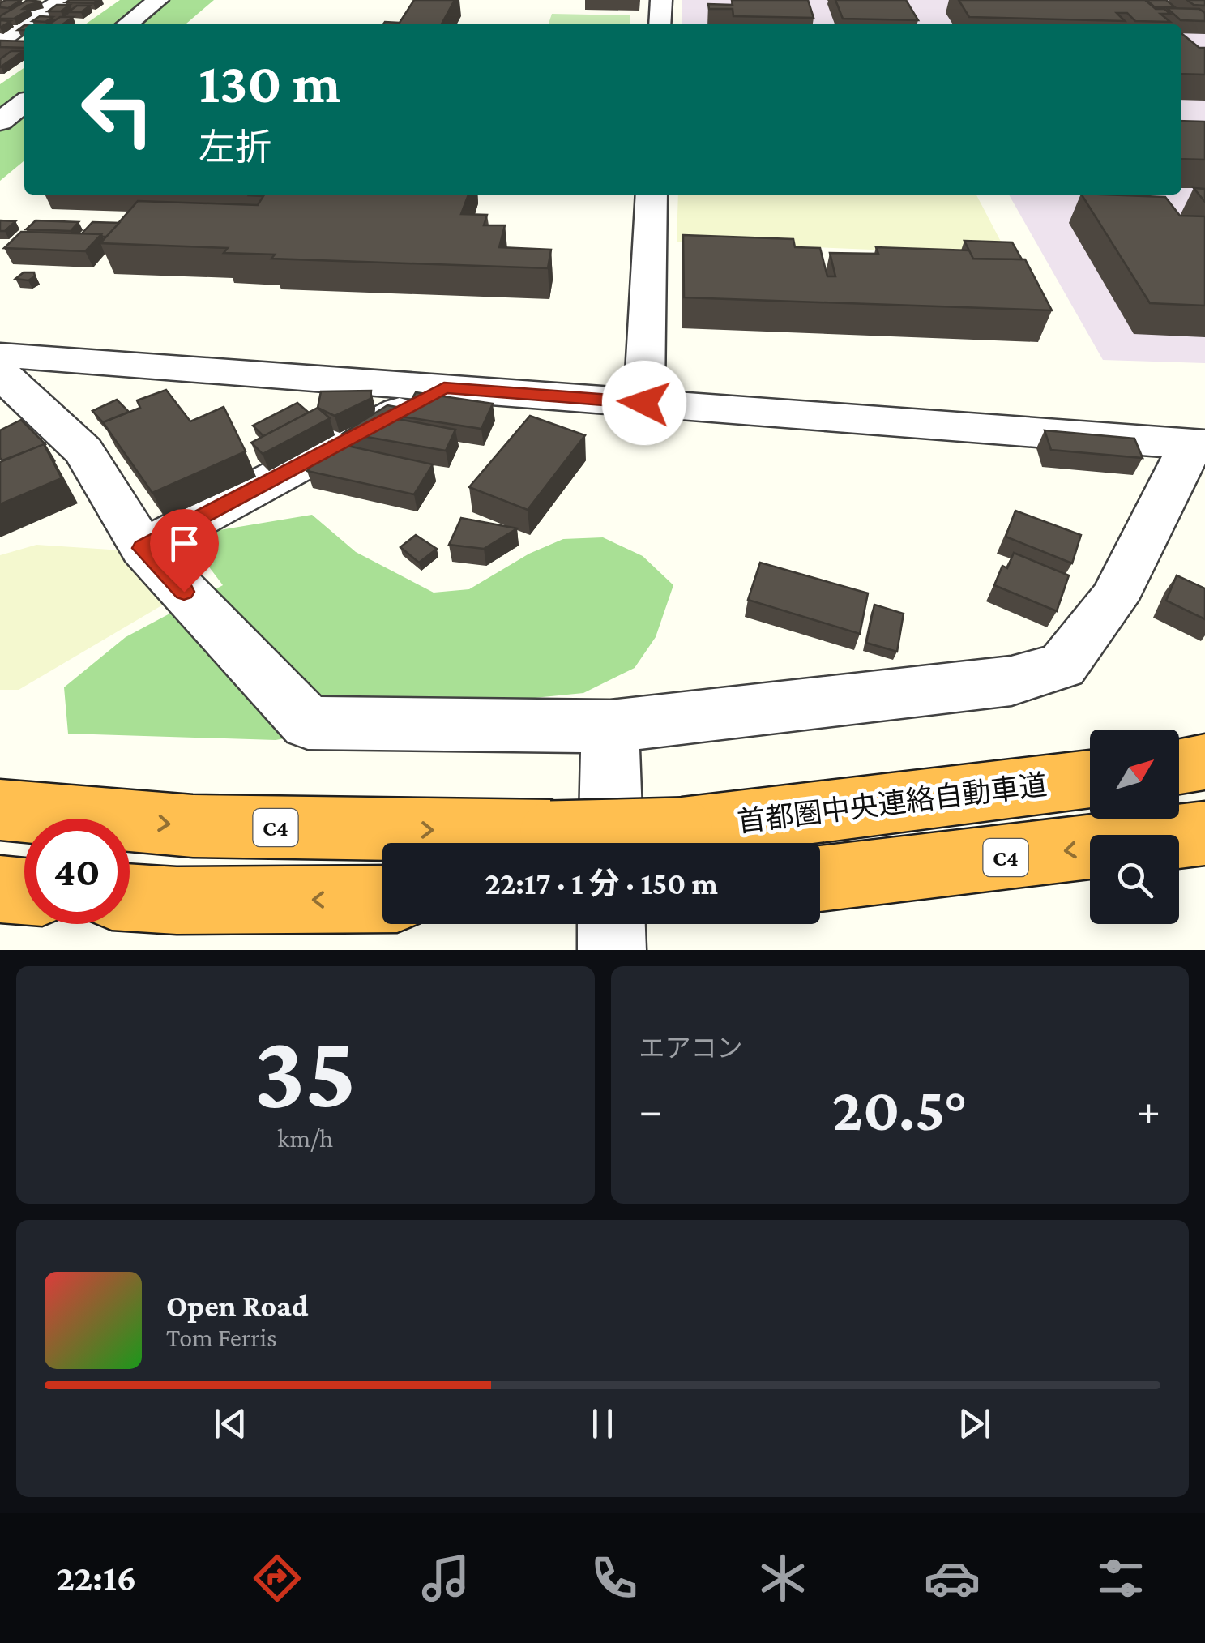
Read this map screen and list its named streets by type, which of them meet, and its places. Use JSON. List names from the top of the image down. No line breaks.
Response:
{"streets":{"highway":["首都圏中央連絡自動車道","C4"]},"north":"top right","page":{"turn":["130 m","左折"],"limit":"40","trip":"22:17 · 1 分 · 150 m","tile":[["35","km/h"],"エアコン"],"heat":["−","20.5°","+"],"song":["Open Road","Tom Ferris"],"tabs":"22:16"}}
